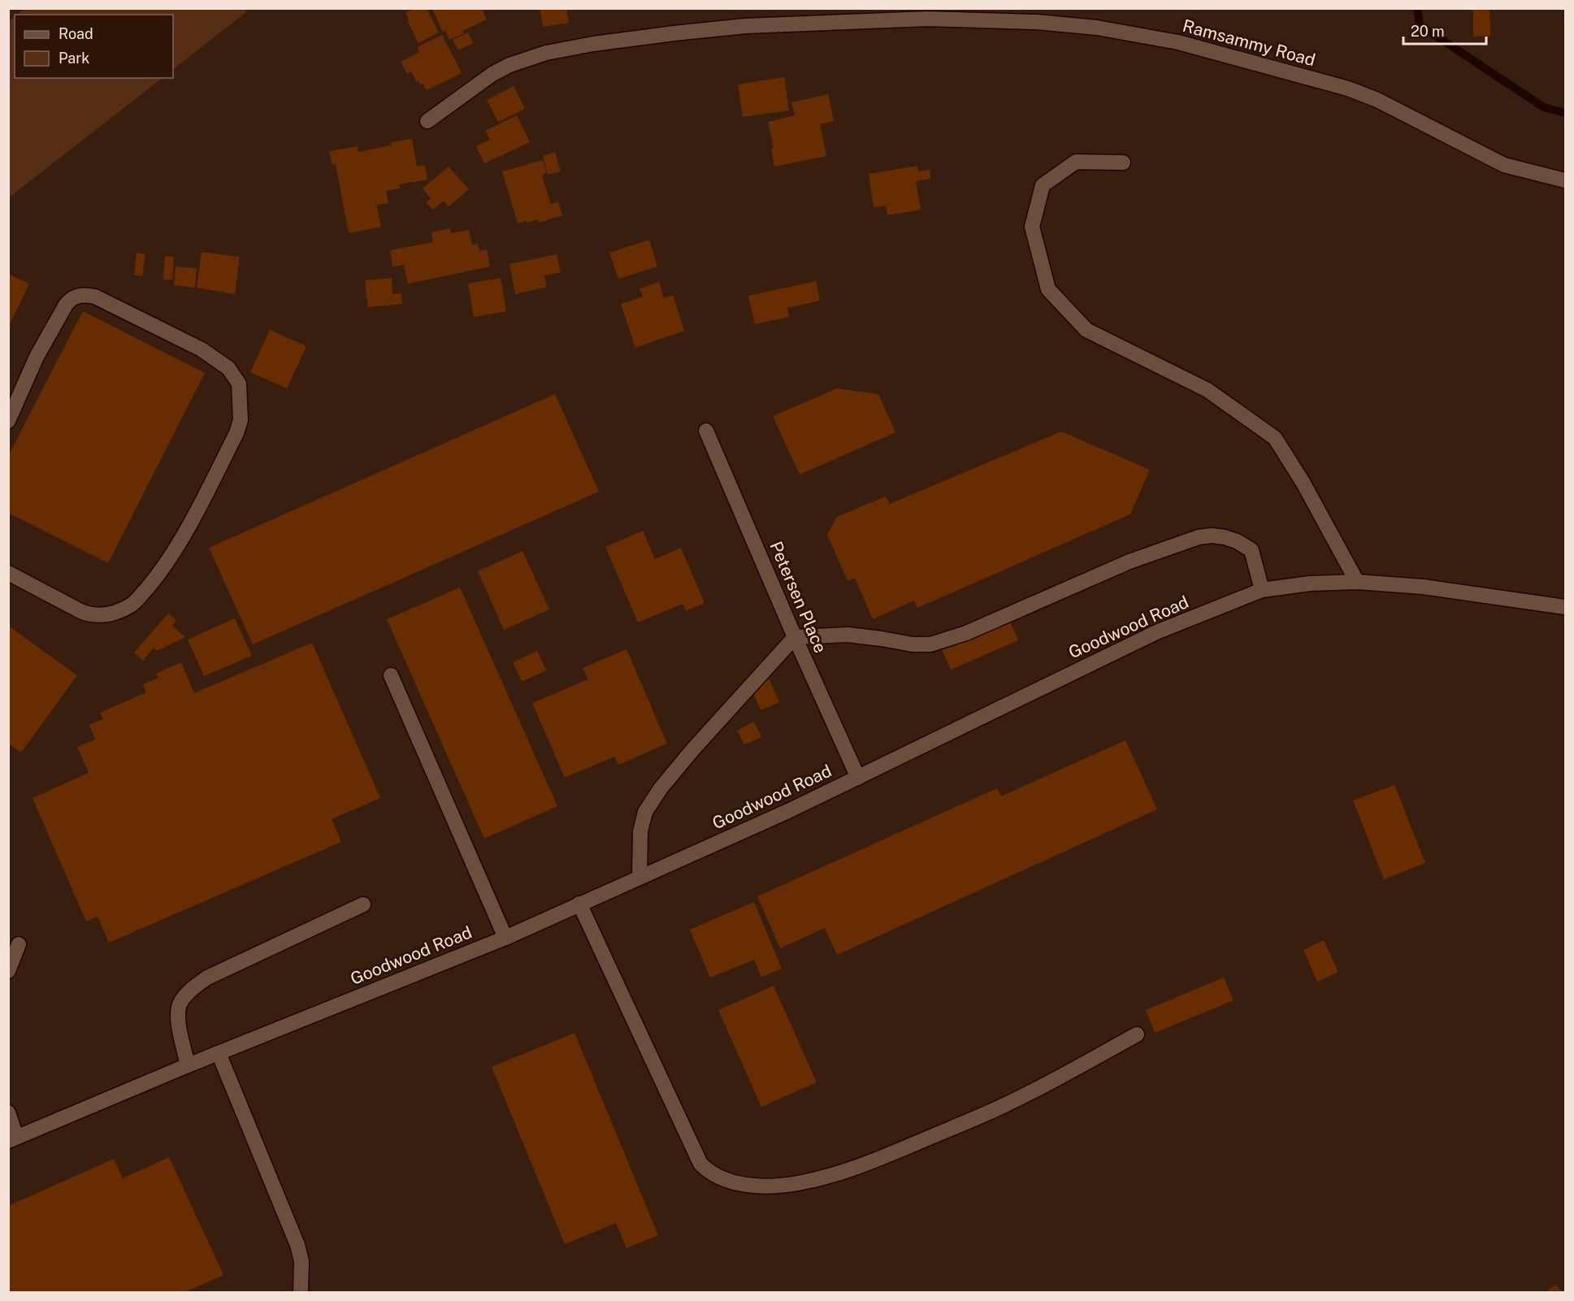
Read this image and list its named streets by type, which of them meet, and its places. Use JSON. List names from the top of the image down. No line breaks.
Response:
{"streets":{"street":["Ramsammy Road","Petersen Place","Goodwood Road"]},"crossings":[["Petersen Place","Goodwood Road"]],"legend":["Road","Park"],"scale_bar":"20 m"}
